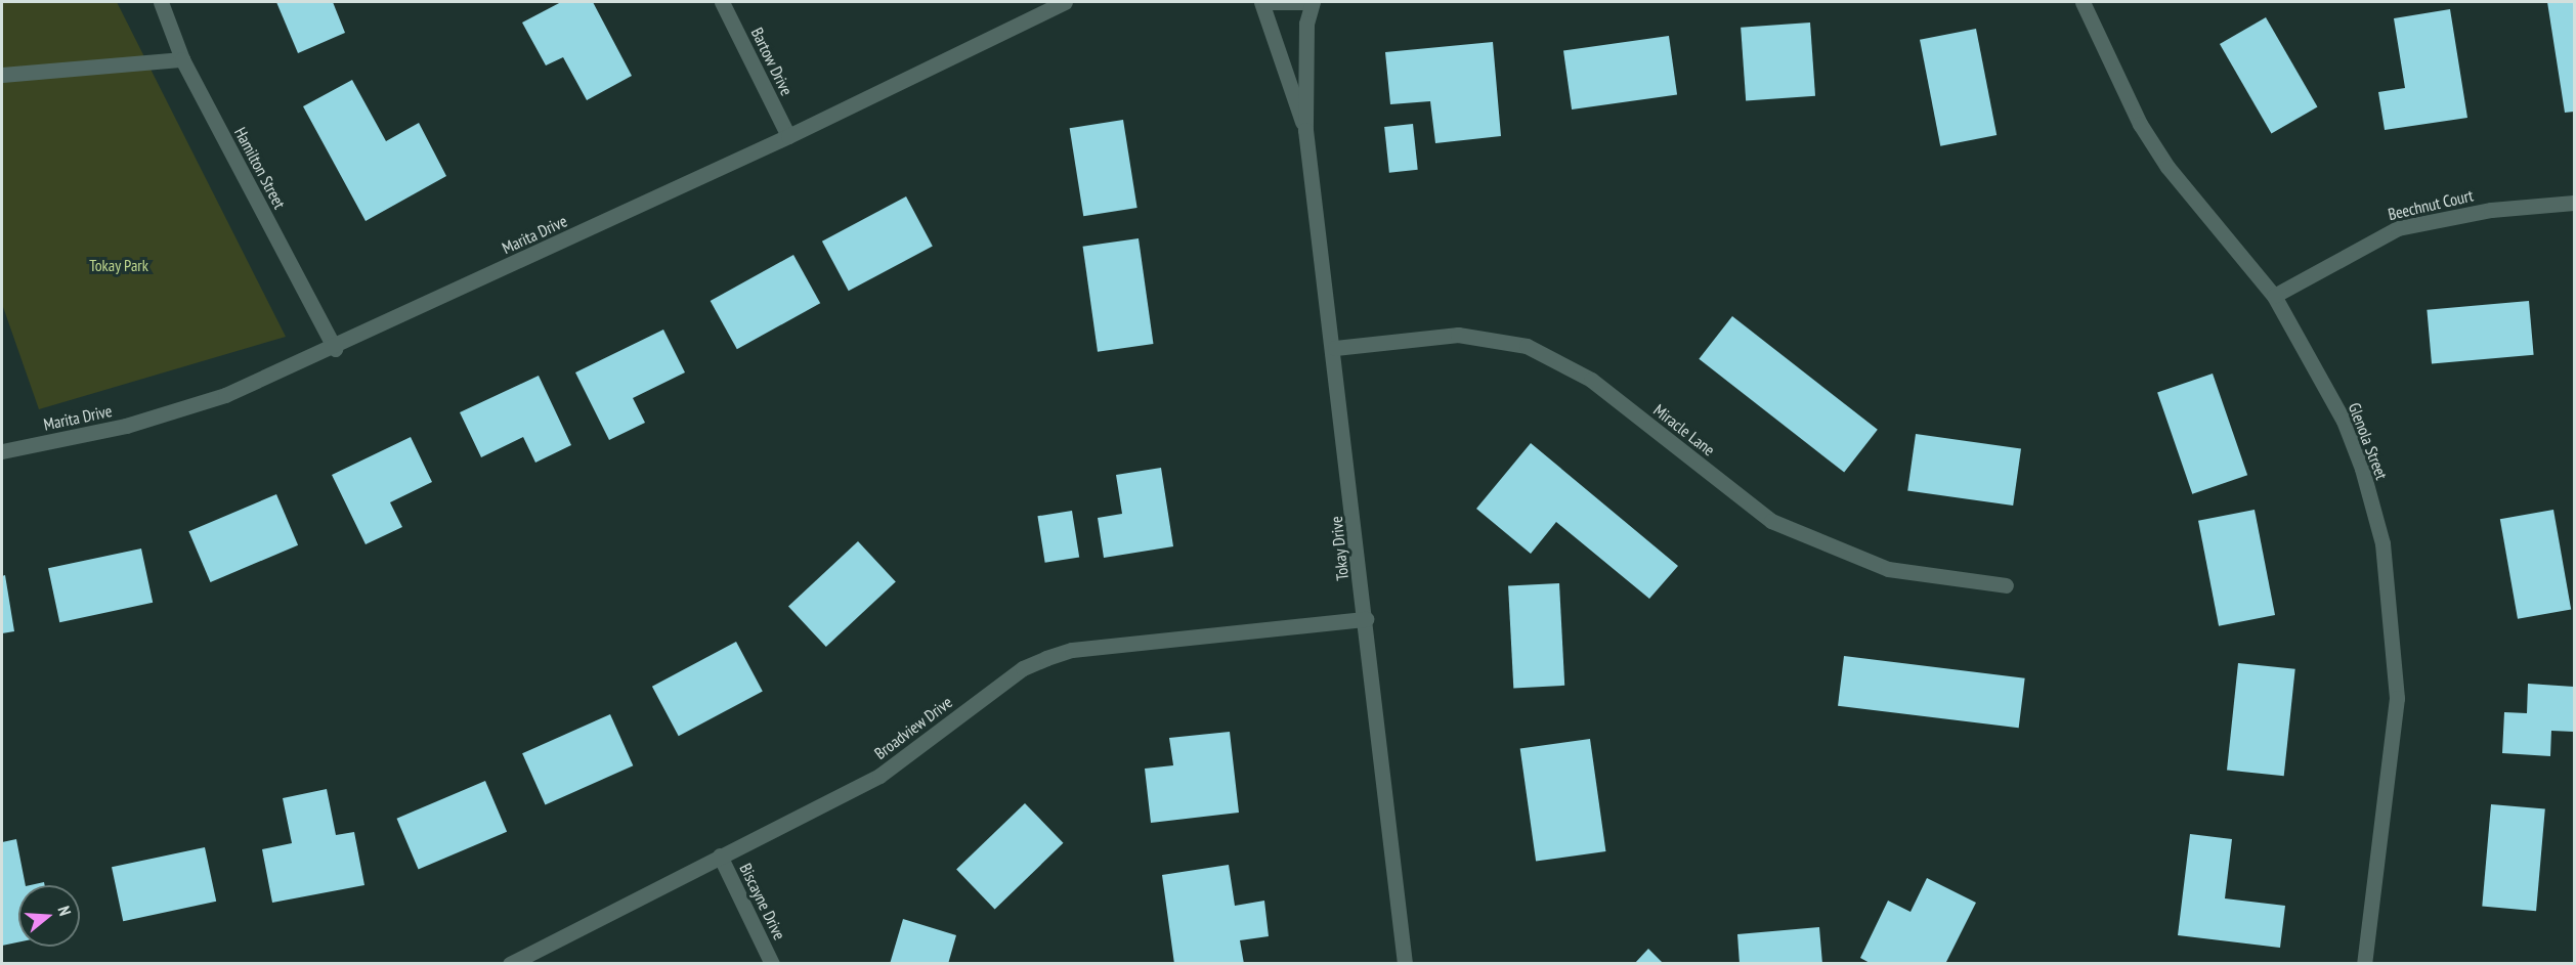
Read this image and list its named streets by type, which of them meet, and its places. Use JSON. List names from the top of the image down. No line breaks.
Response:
{"streets":{"street":["Bartow Drive","Hamilton Street","Beechnut Court","Marita Drive","Miracle Lane","Glenola Street","Tokay Drive","Broadview Drive","Biscayne Drive"]},"crossings":[["Bartow Drive","Marita Drive"],["Hamilton Street","Marita Drive"],["Beechnut Court","Glenola Street"],["Miracle Lane","Tokay Drive"],["Tokay Drive","Broadview Drive"],["Broadview Drive","Biscayne Drive"]],"parks":["Tokay Park"],"north":"right"}
